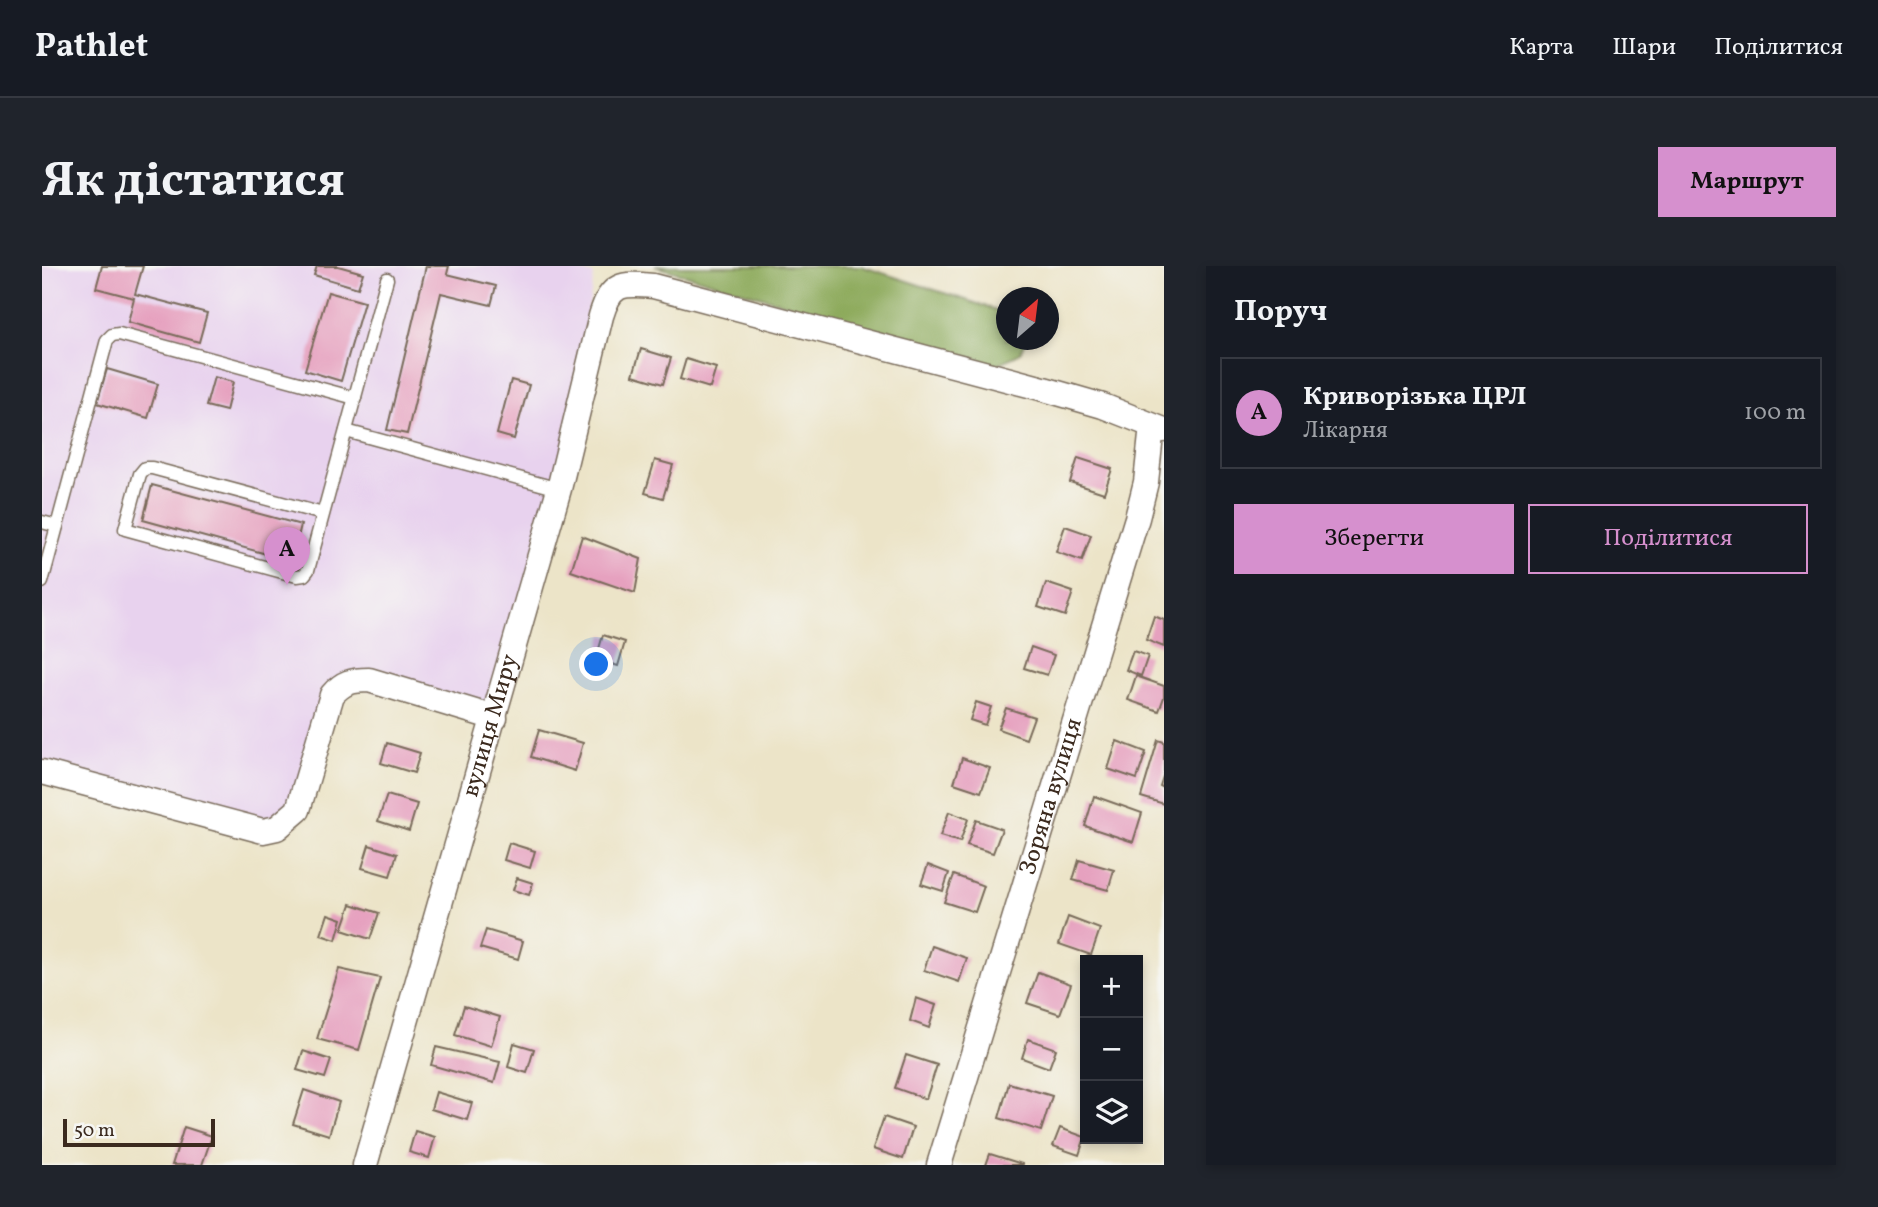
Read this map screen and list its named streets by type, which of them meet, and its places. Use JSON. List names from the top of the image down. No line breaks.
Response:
{"streets":{"street":["вулиця Миру","Зоряна вулиця"]},"crossings":[["вулиця Миру","Зоряна вулиця"]],"scale_bar":"50 m","north":"top right","page":{"header":"Pathlet","nav":["Карта","Шари","Поділитися"],"buttons":["Маршрут",["Зберегти","Поділитися"]],"title":"Як дістатися","heading":"Поруч","list":[{"mark":"A","name":"Криворізька ЦРЛ","note":"Лікарня","value":"100 m"}],"pins":"A","map_buttons":["+","−"],"scale":"50 m"}}
